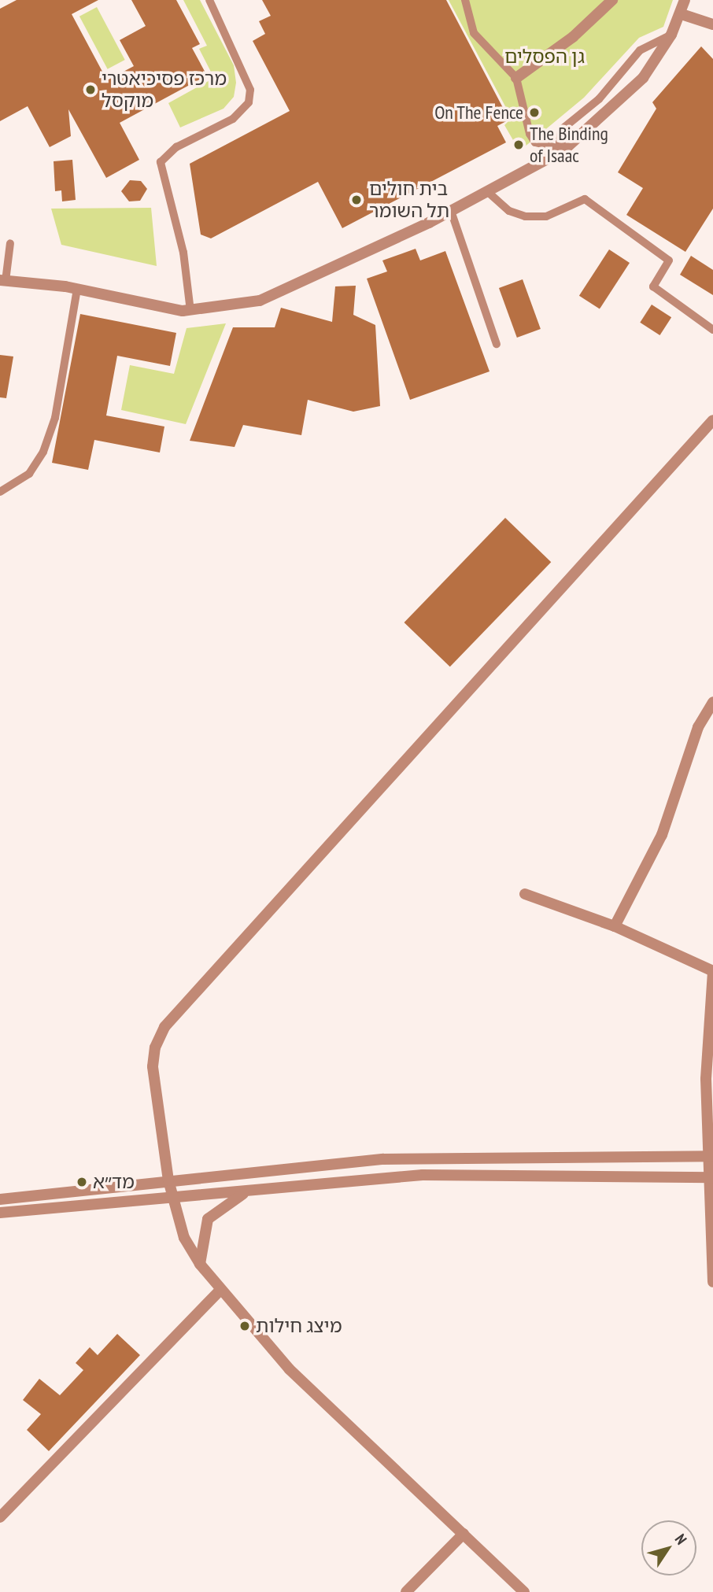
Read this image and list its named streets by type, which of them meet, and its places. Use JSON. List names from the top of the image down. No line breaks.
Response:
{"parks":["גן הפסלים"],"places":["מרכז פסיכיאטרי מוקסל","On The Fence","The Binding of Isaac","בית חולים תל השומר","מד״א","מיצג חילות"],"north":"top right"}
